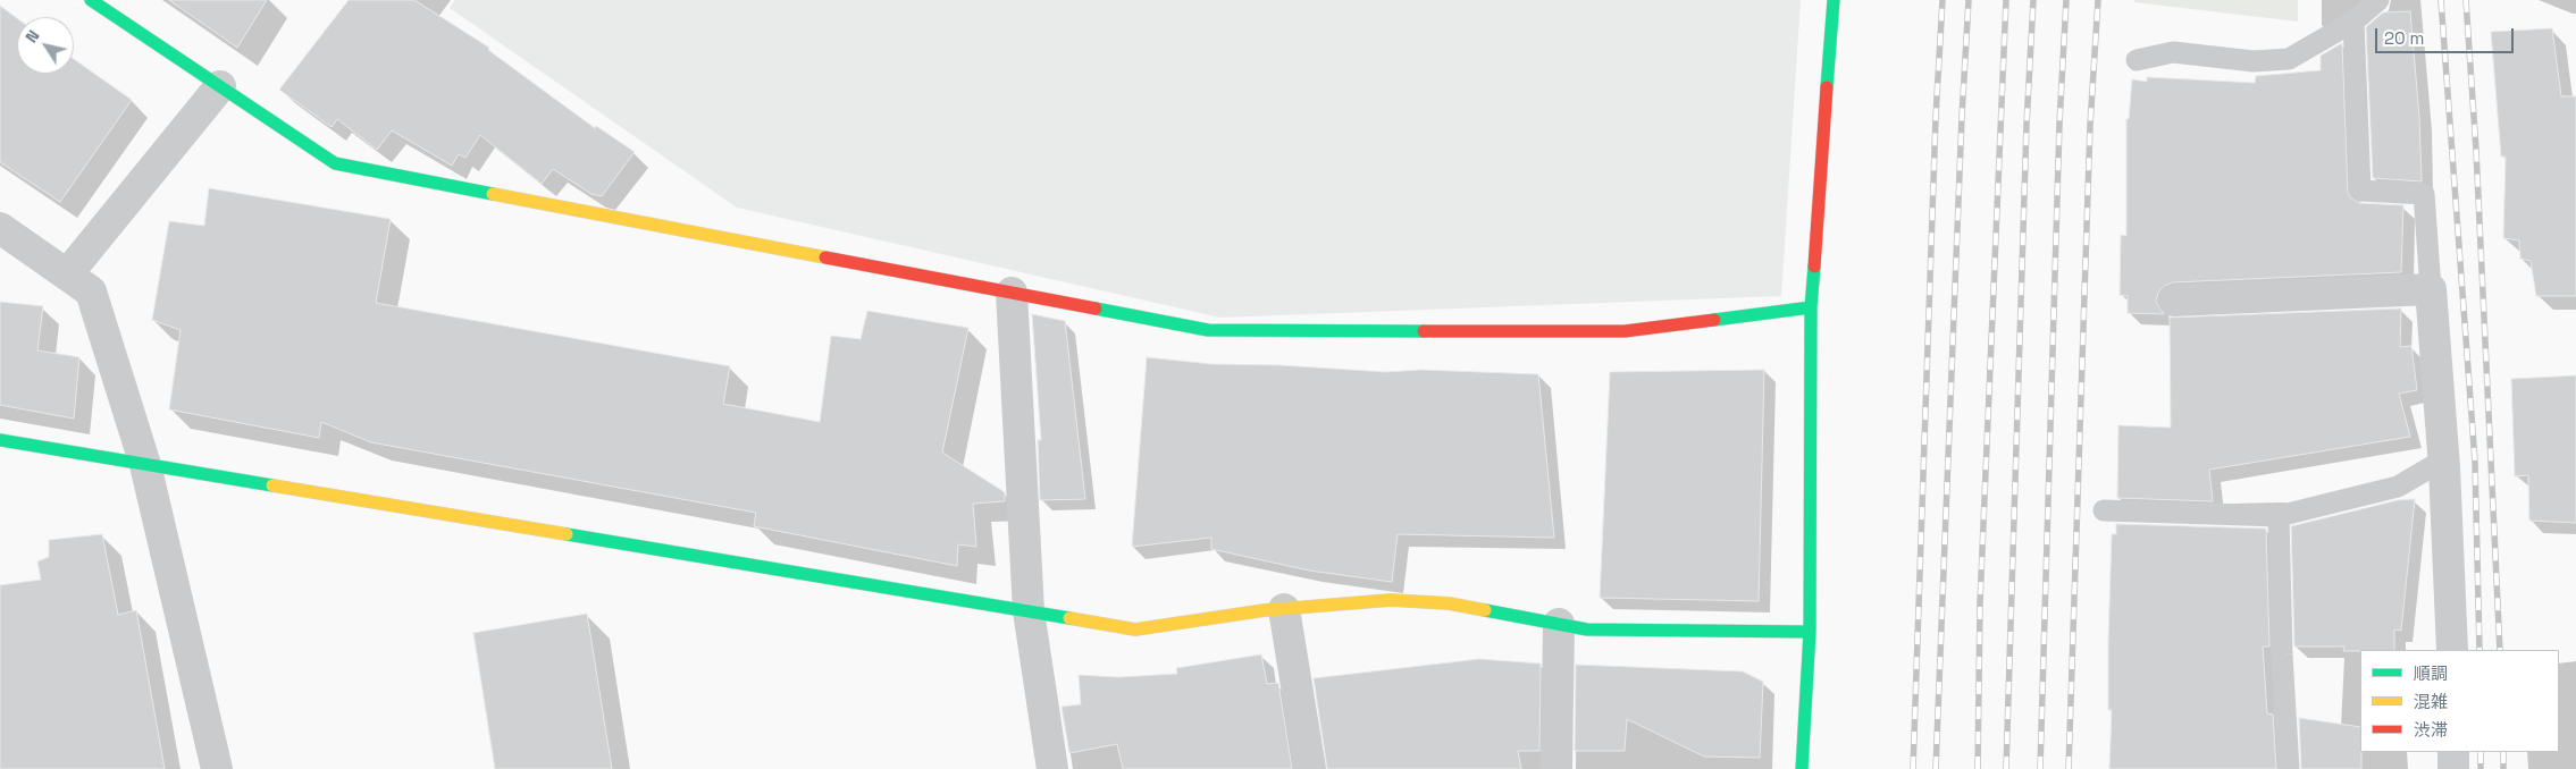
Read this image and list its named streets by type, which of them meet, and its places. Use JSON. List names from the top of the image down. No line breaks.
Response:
{"legend":["順調","混雑","渋滞"],"scale_bar":"20 m","north":"top left"}
